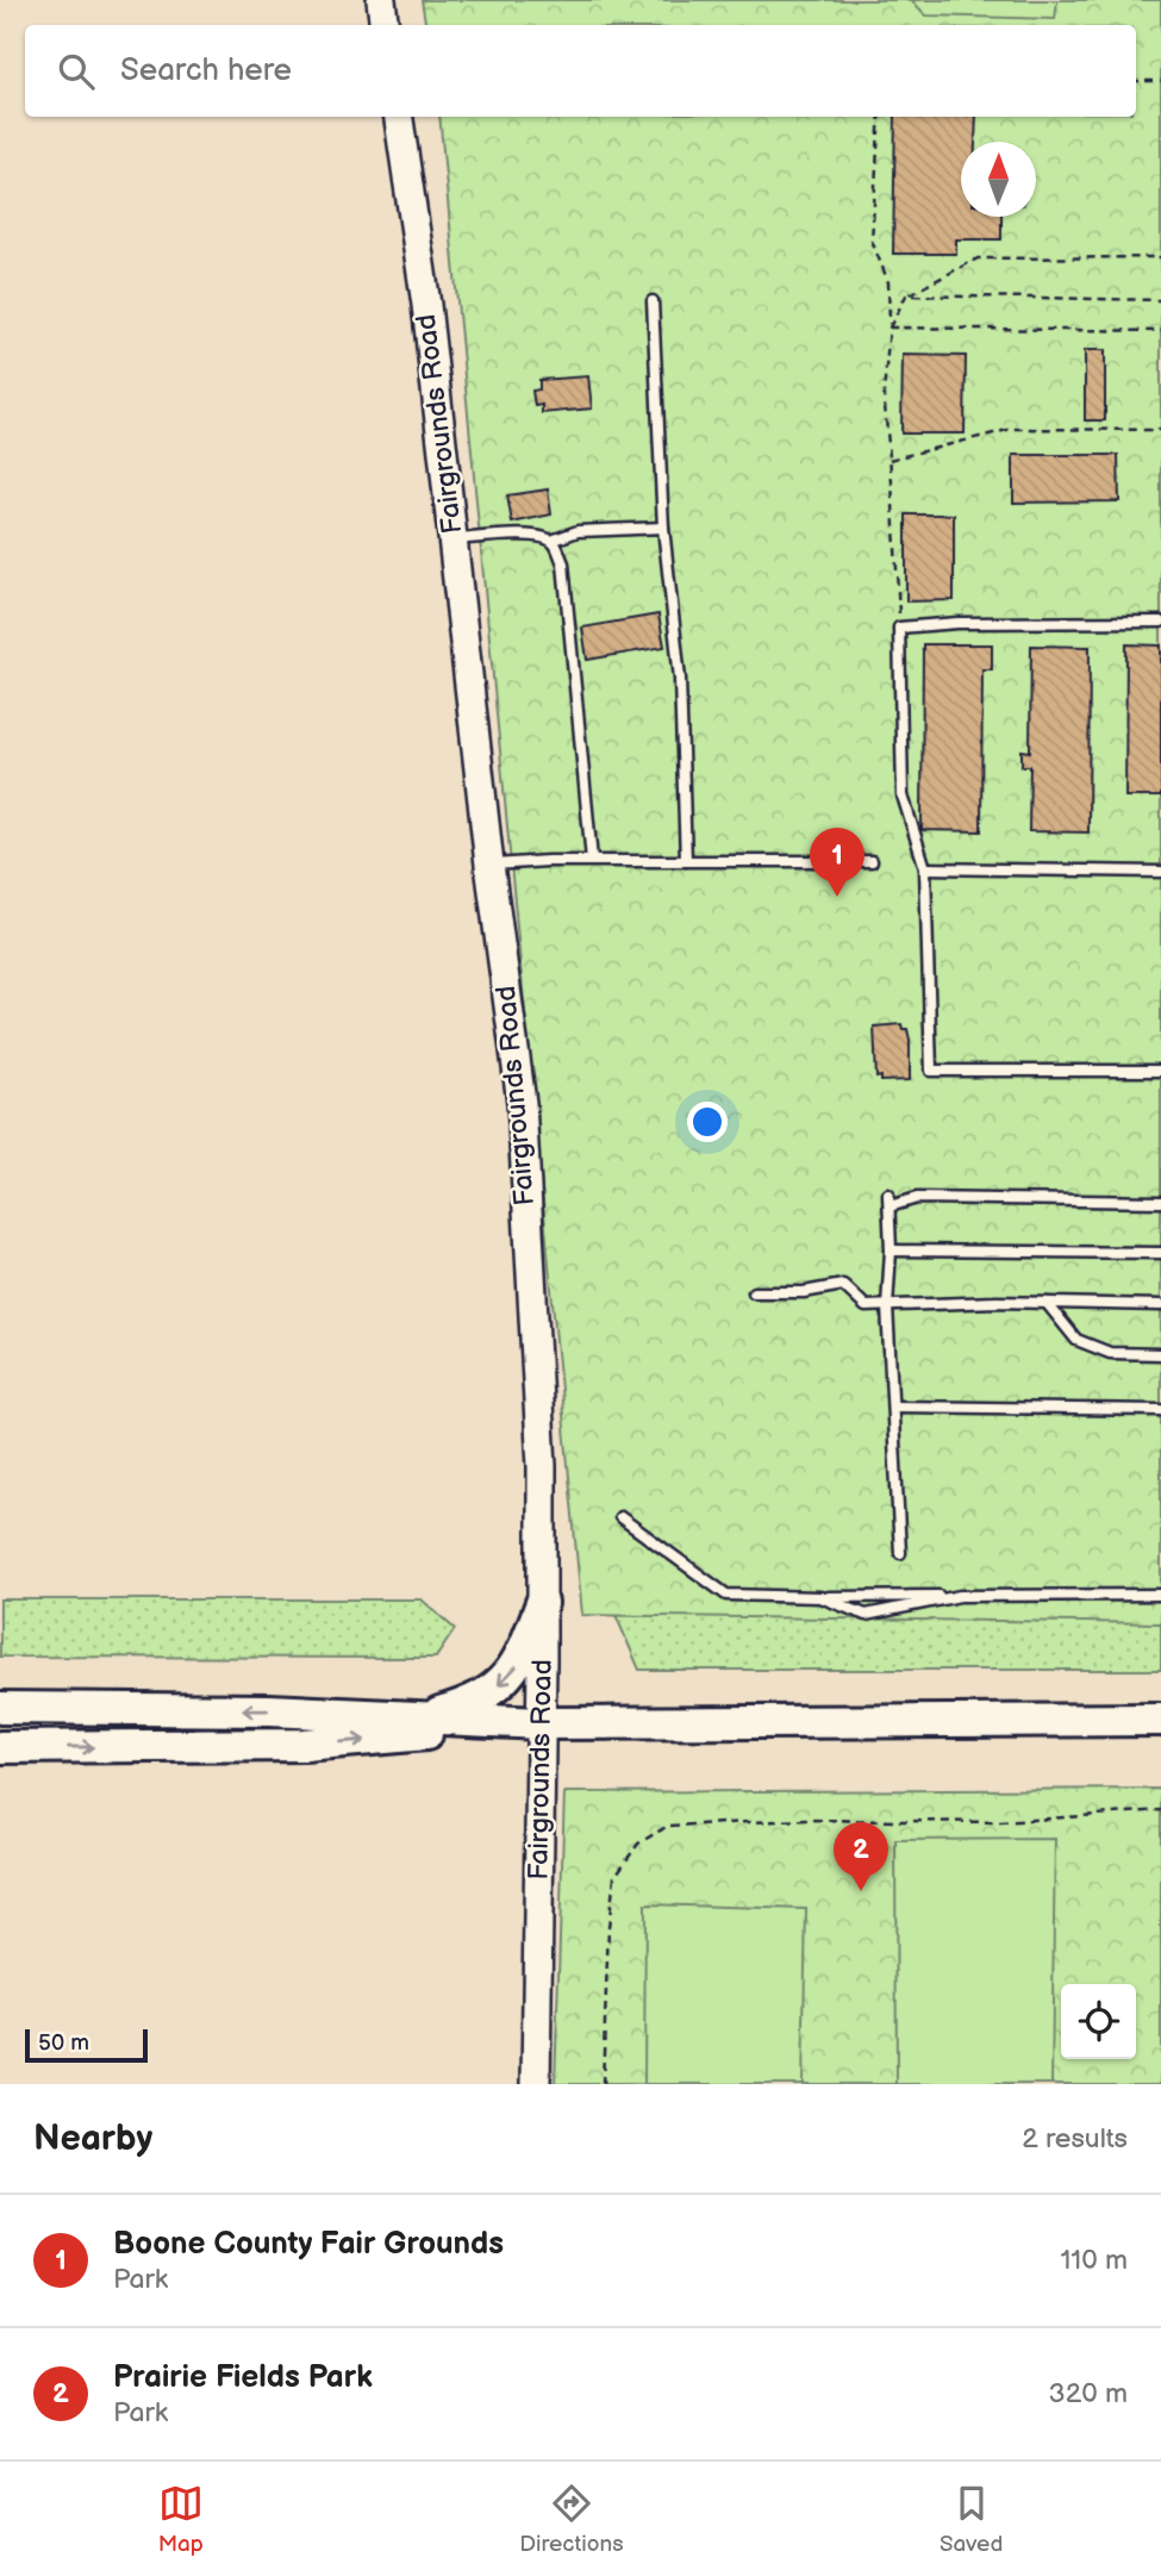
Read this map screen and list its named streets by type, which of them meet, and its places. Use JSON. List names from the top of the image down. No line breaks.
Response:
{"streets":{"main road":["Fairgrounds Road"]},"scale_bar":"50 m","north":"top","page":{"search":"Search here","pins":["1","2"],"scale":"50 m","heading":["Nearby","2 results"],"list":[{"mark":"1","name":"Boone County Fair Grounds","note":"Park","value":"110 m"},{"mark":"2","name":"Prairie Fields Park","note":"Park","value":"320 m"}],"nav":["Map","Directions","Saved"]}}
